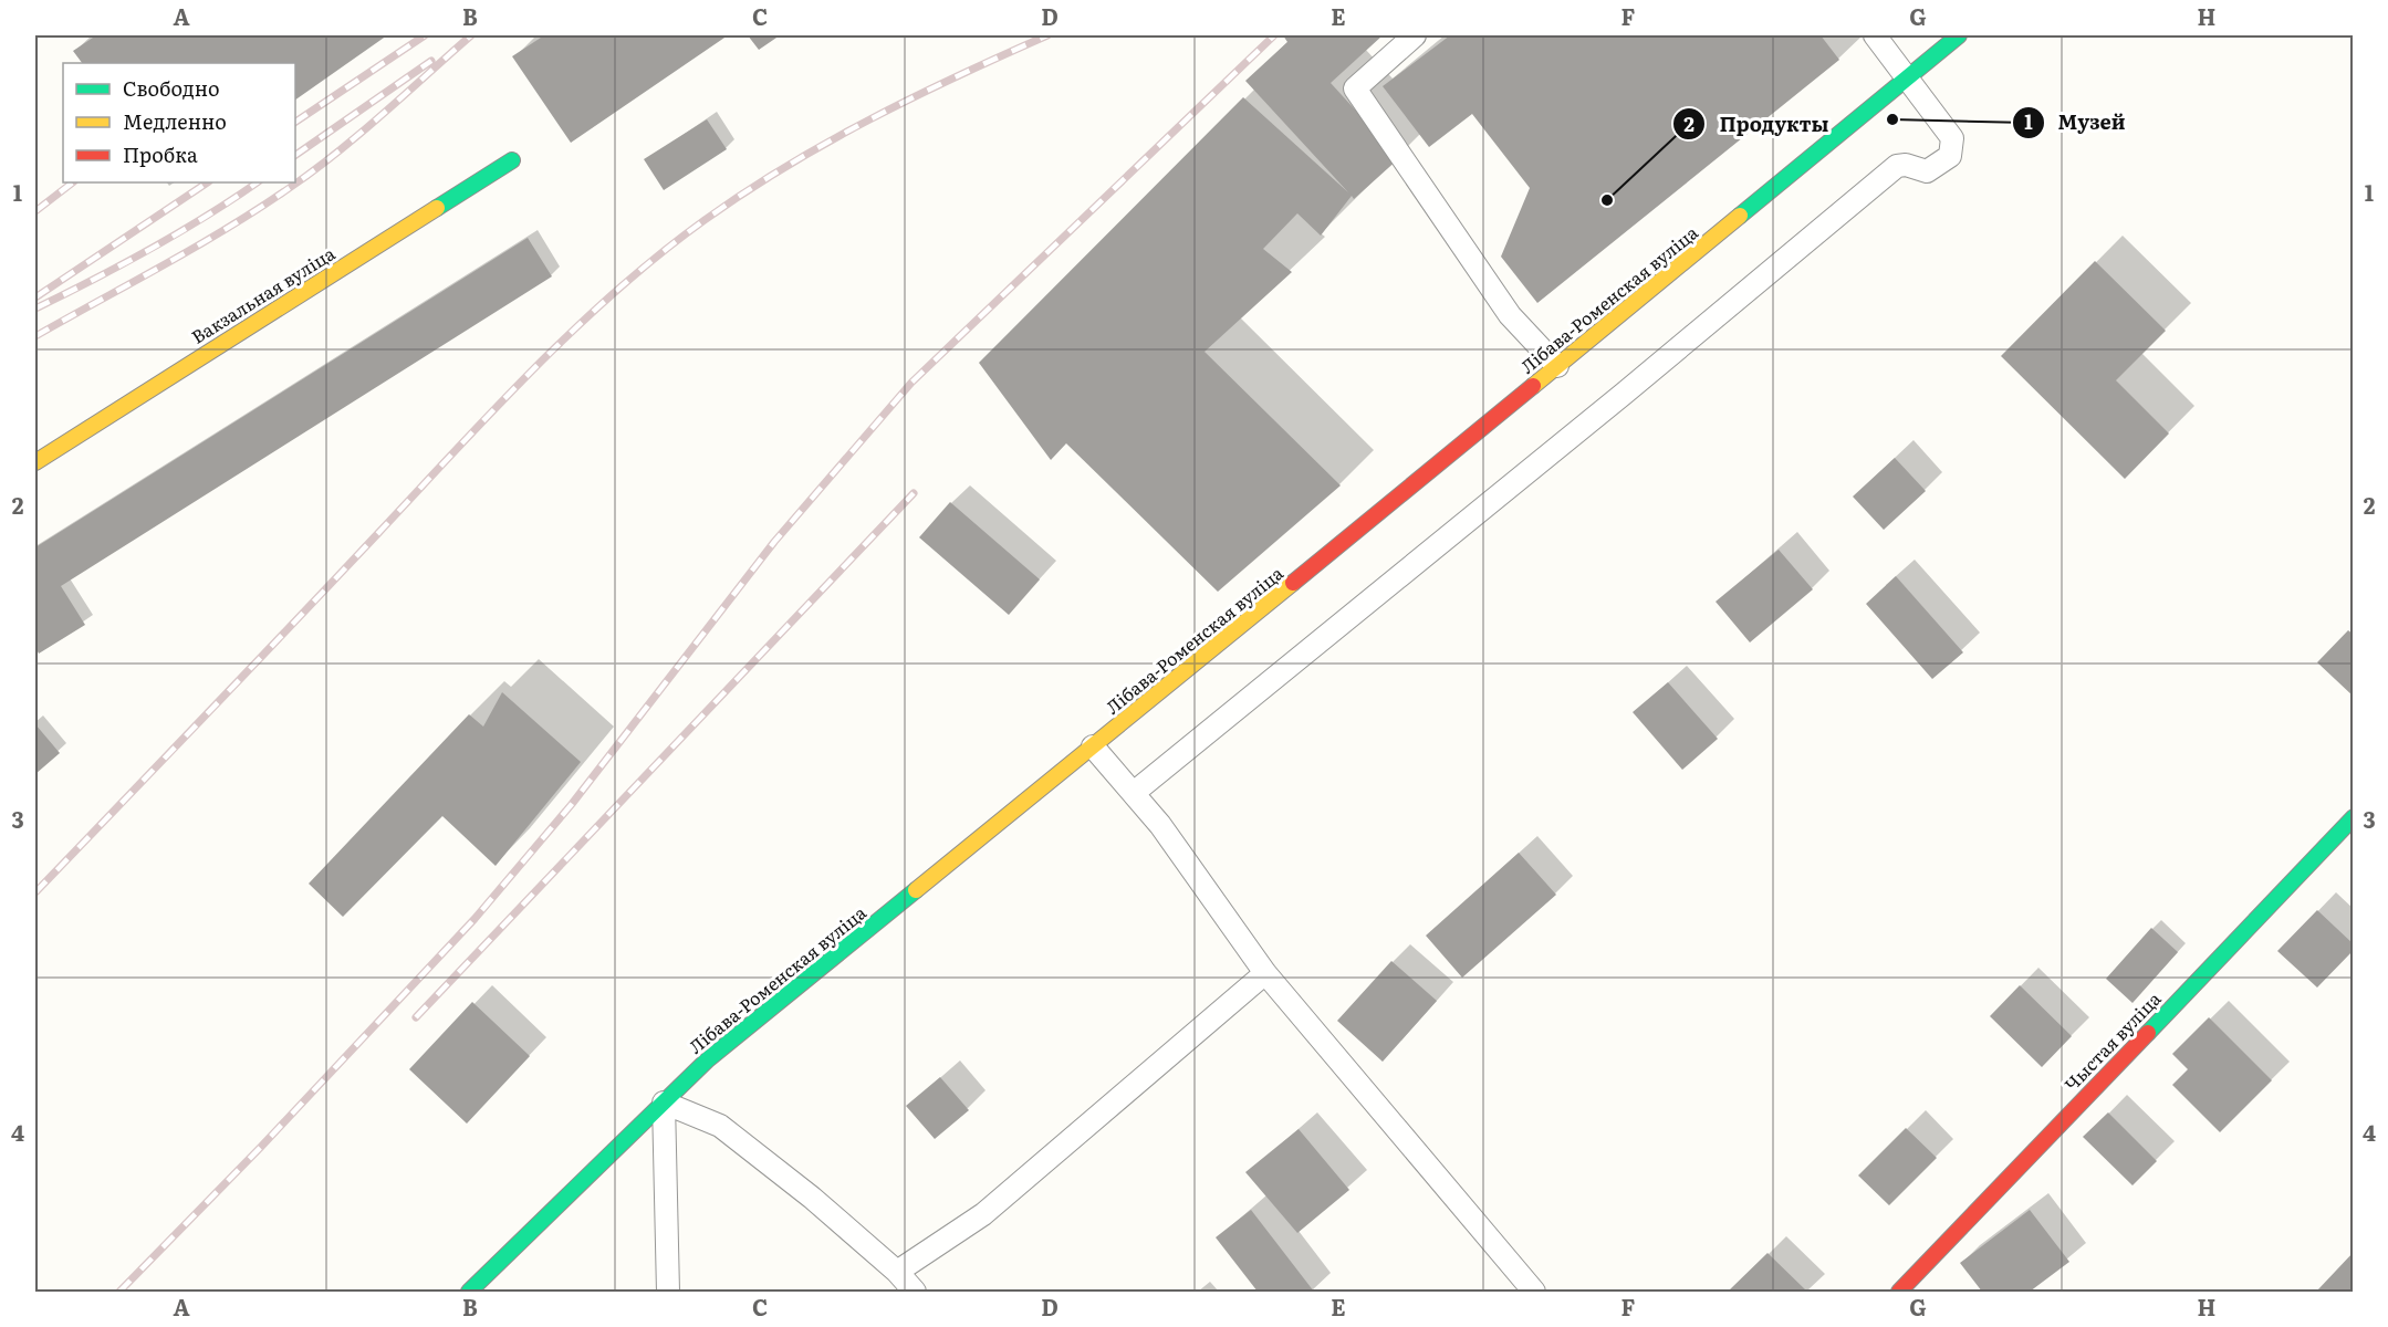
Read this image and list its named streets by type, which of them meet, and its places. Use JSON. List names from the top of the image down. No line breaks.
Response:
{"streets":{"main road":["Вакзальная вуліца","Лібава-Роменская вуліца","Чыстая вуліца"]},"places":["Музей","Продукты"],"legend":["Свободно","Медленно","Пробка"],"grid":{"columns":["A","B","C","D","E","F","G","H"],"rows":["1","2","3","4"]}}
